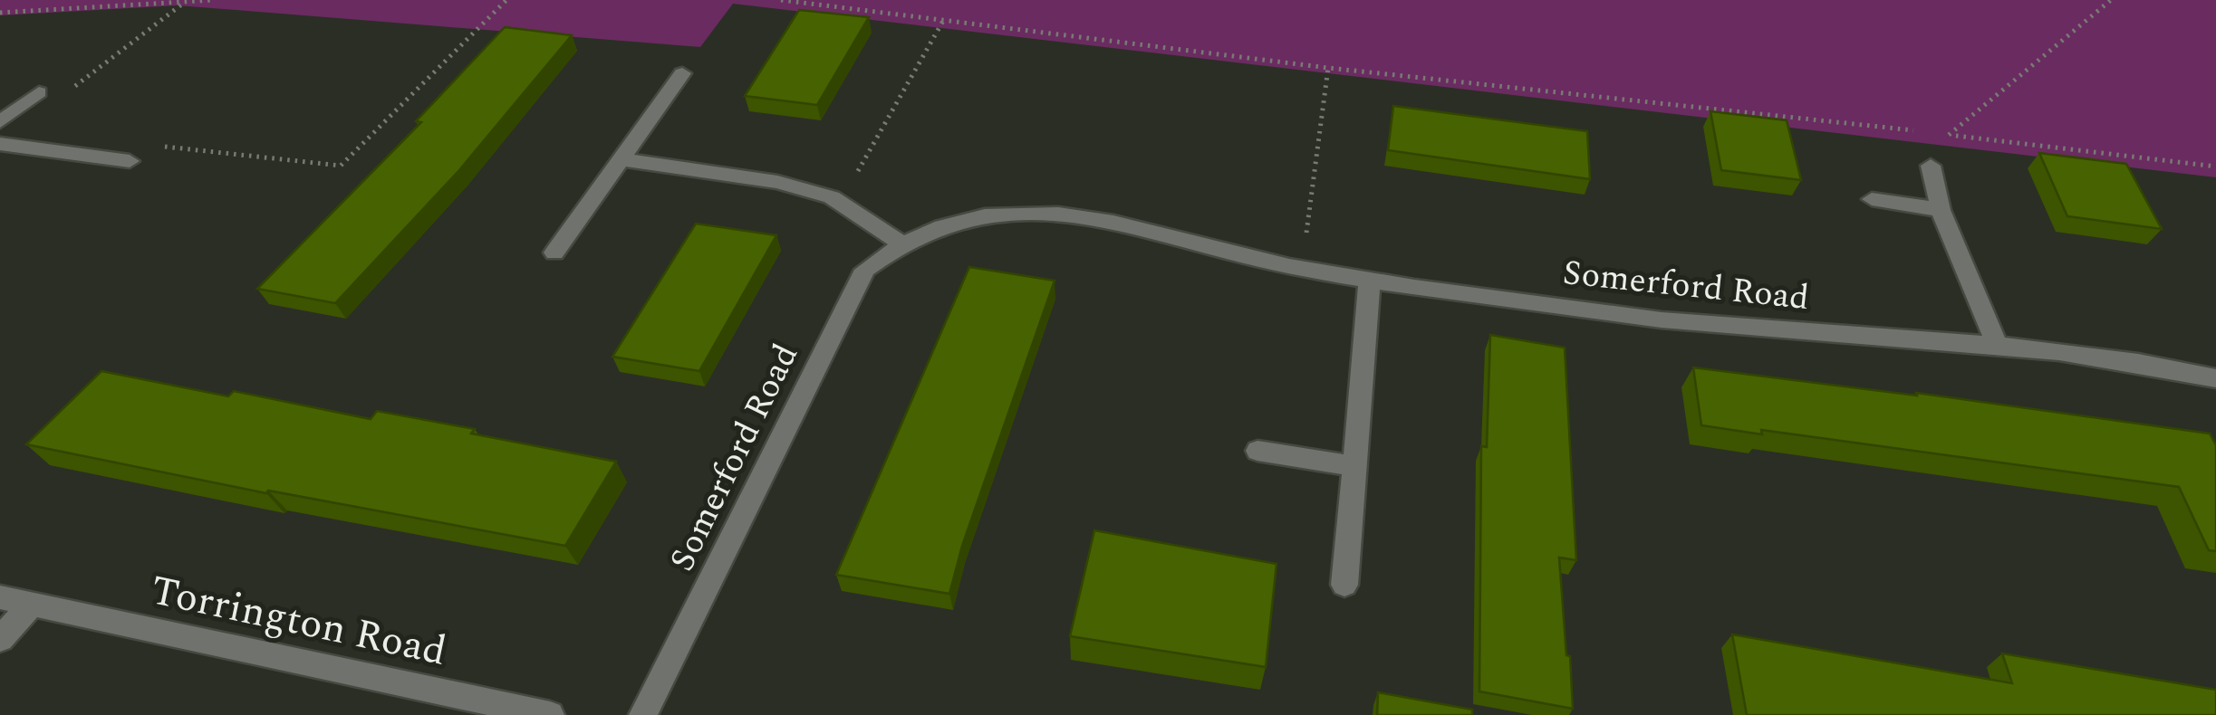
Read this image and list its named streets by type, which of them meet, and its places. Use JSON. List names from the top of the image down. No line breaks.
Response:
{"streets":{"street":["Somerford Road","Torrington Road"]}}
